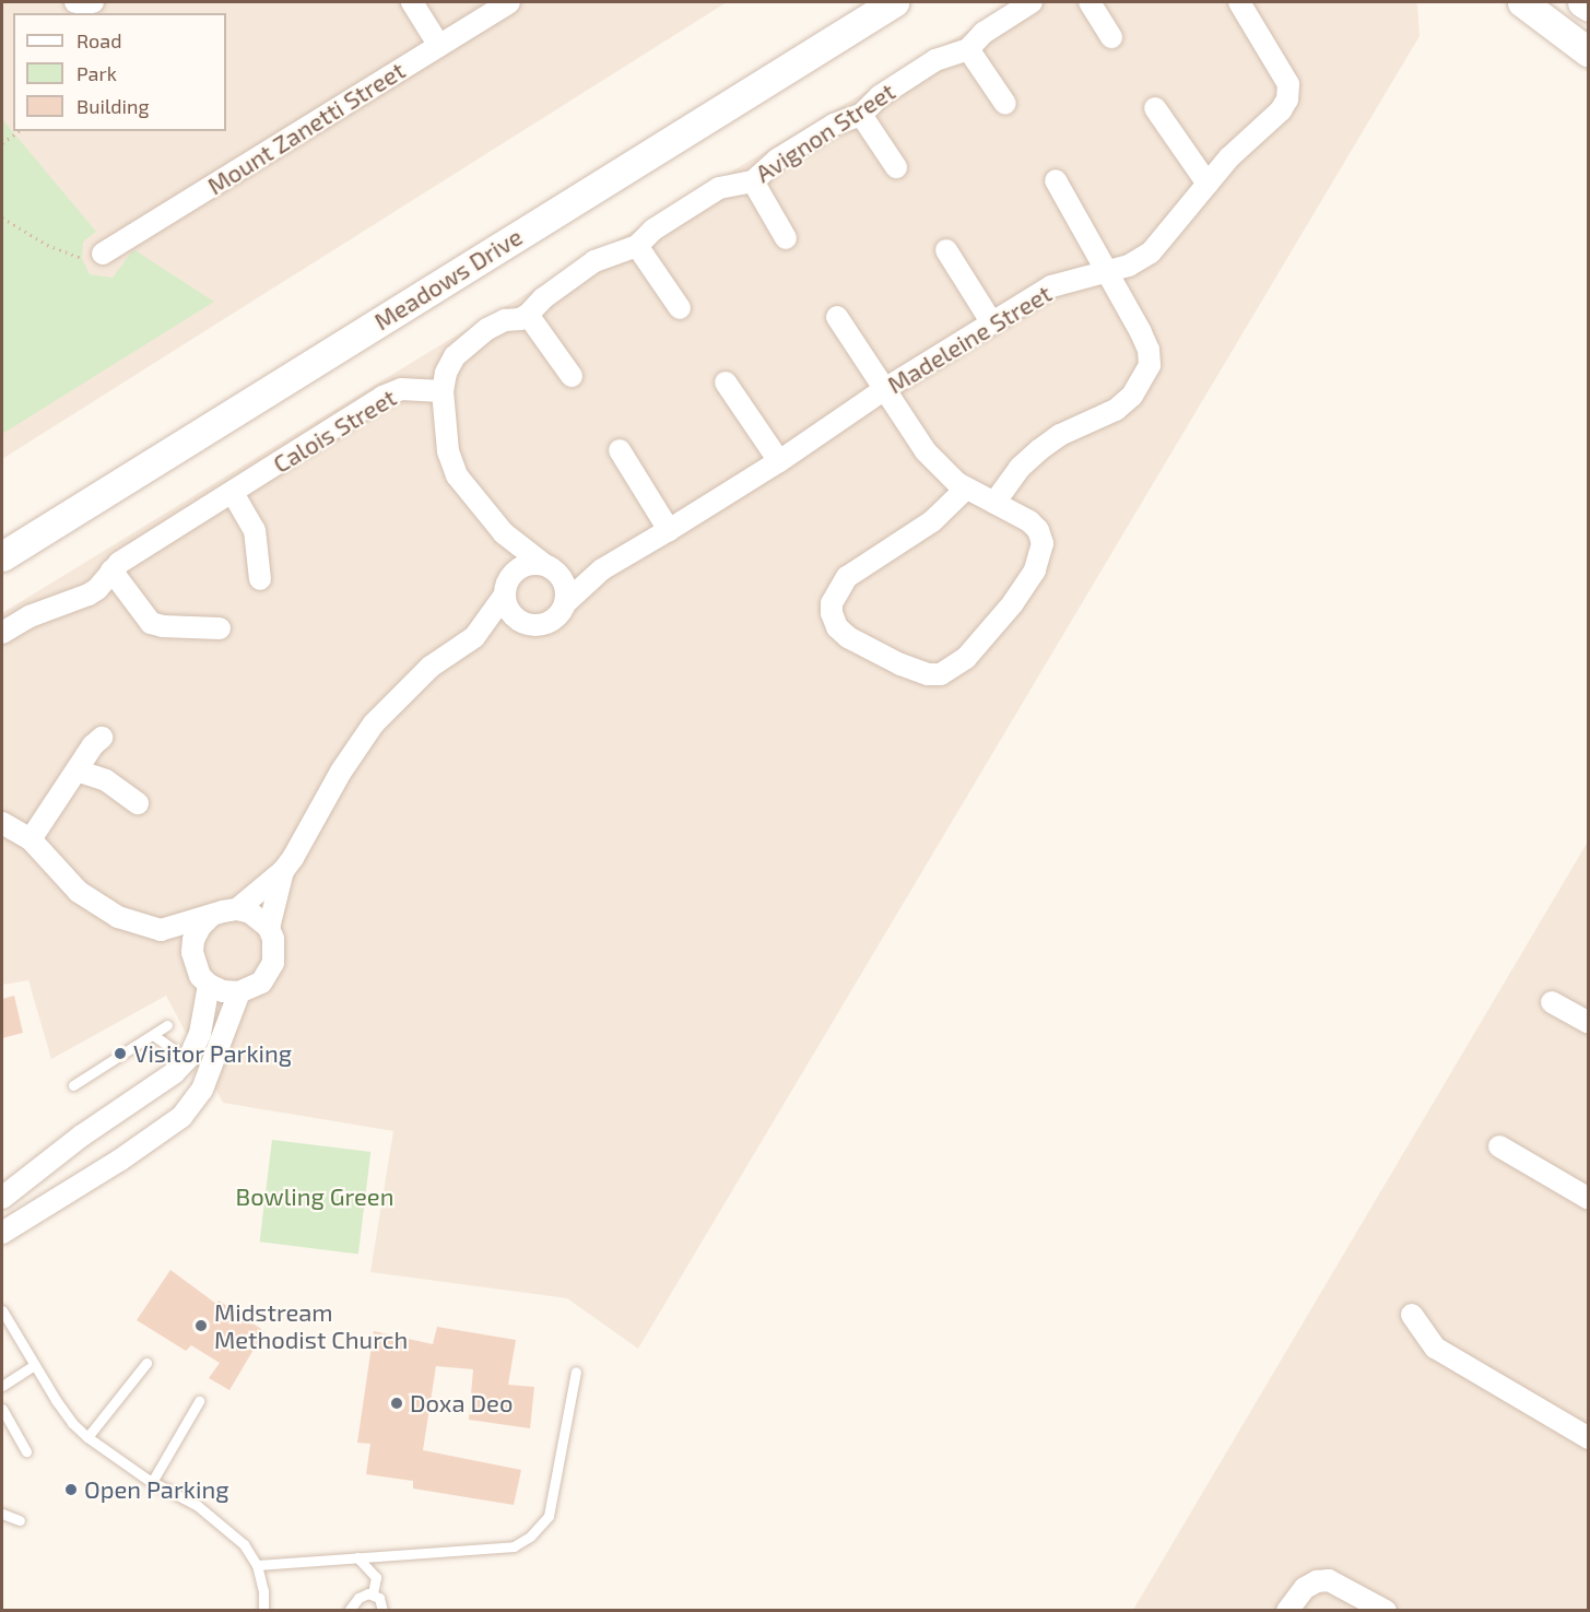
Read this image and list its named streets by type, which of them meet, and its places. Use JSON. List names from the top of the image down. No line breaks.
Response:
{"streets":{"street":["Mount Zanetti Street","Avignon Street","Meadows Drive","Madeleine Street","Calois Street"]},"crossings":[["Avignon Street","Madeleine Street"],["Avignon Street","Calois Street"]],"parks":["Bowling Green"],"places":["Visitor Parking","Midstream Methodist Church","Doxa Deo","Open Parking"],"legend":["Road","Park","Building"]}
